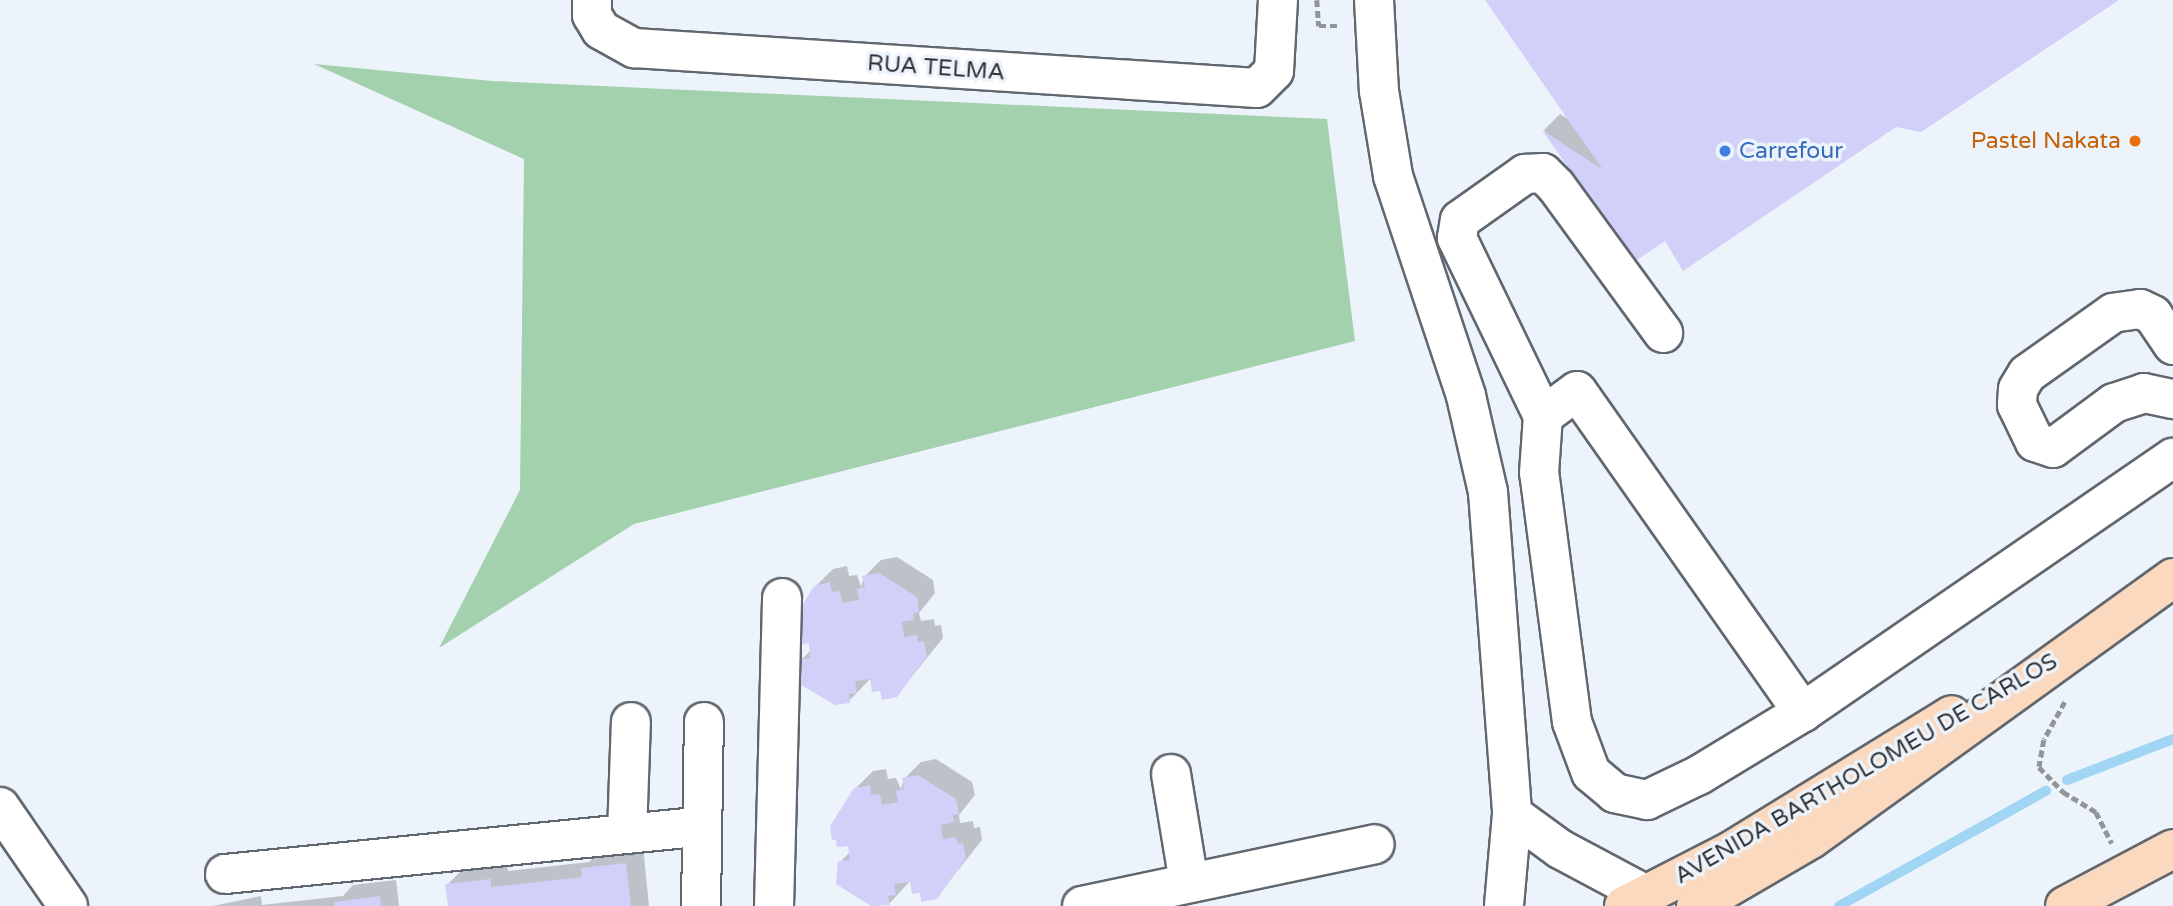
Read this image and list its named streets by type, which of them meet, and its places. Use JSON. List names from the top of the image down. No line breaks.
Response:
{"streets":{"main road":["AVENIDA BARTHOLOMEU DE CARLOS"],"street":["RUA TELMA"]},"places":["Pastel Nakata","Carrefour"]}
